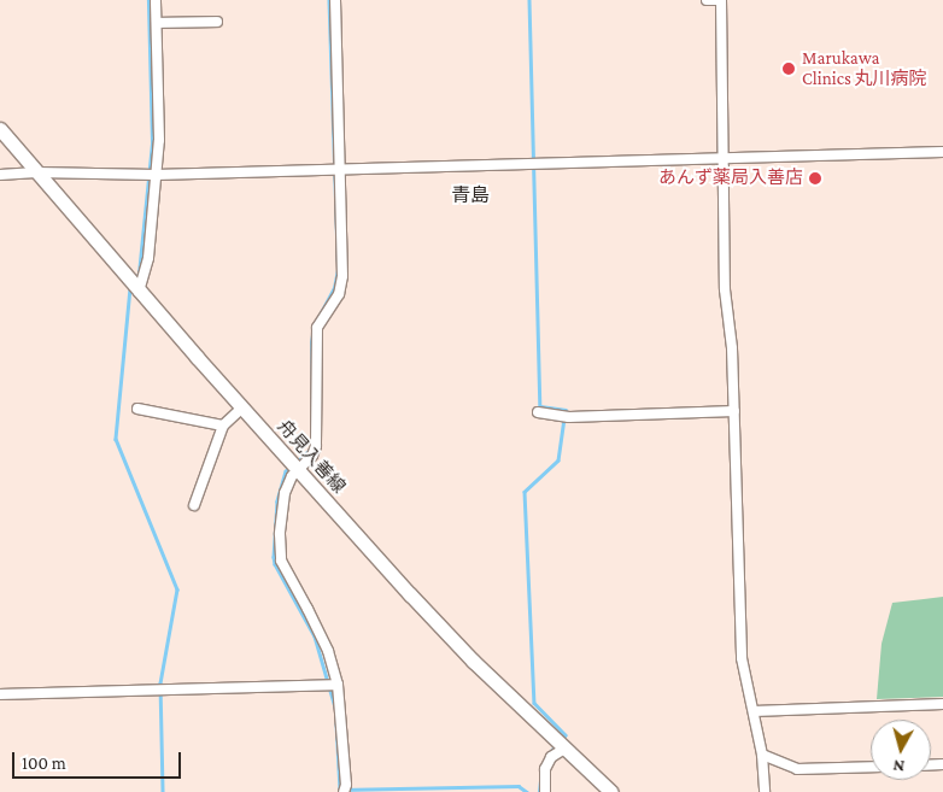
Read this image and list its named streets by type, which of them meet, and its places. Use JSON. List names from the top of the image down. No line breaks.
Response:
{"streets":{"main road":["舟見入善線"]},"districts":["青島"],"places":["Marukawa Clinics 丸川病院","あんず薬局入善店"],"scale_bar":"100 m","north":"bottom"}
